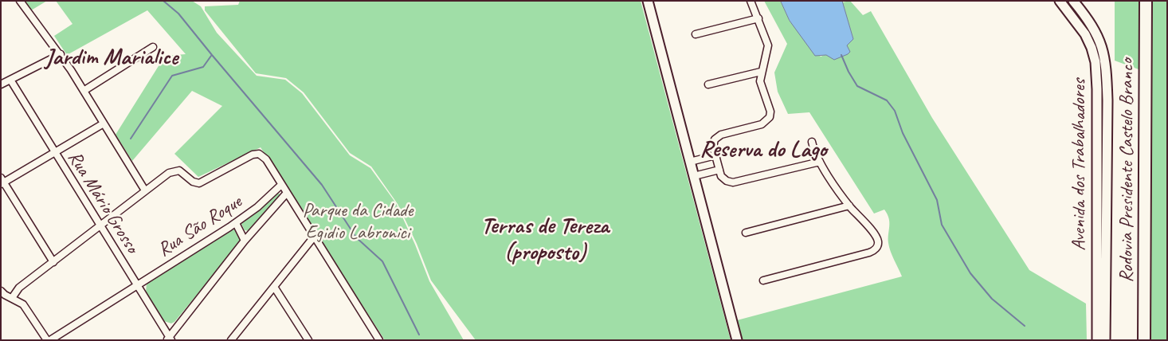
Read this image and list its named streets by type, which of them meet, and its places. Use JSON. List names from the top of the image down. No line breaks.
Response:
{"streets":{"highway":["Rodovia Presidente Castelo Branco"],"street":["Avenida dos Trabalhadores","Rua Mário Grosso","Rua São Roque"]},"crossings":[["Rua Mário Grosso","Rua São Roque"]],"districts":["Jardim Marialice","Reserva do Lago","Terras de Tereza (proposto)"],"parks":["Parque da Cidade Egidio Labronici"]}
